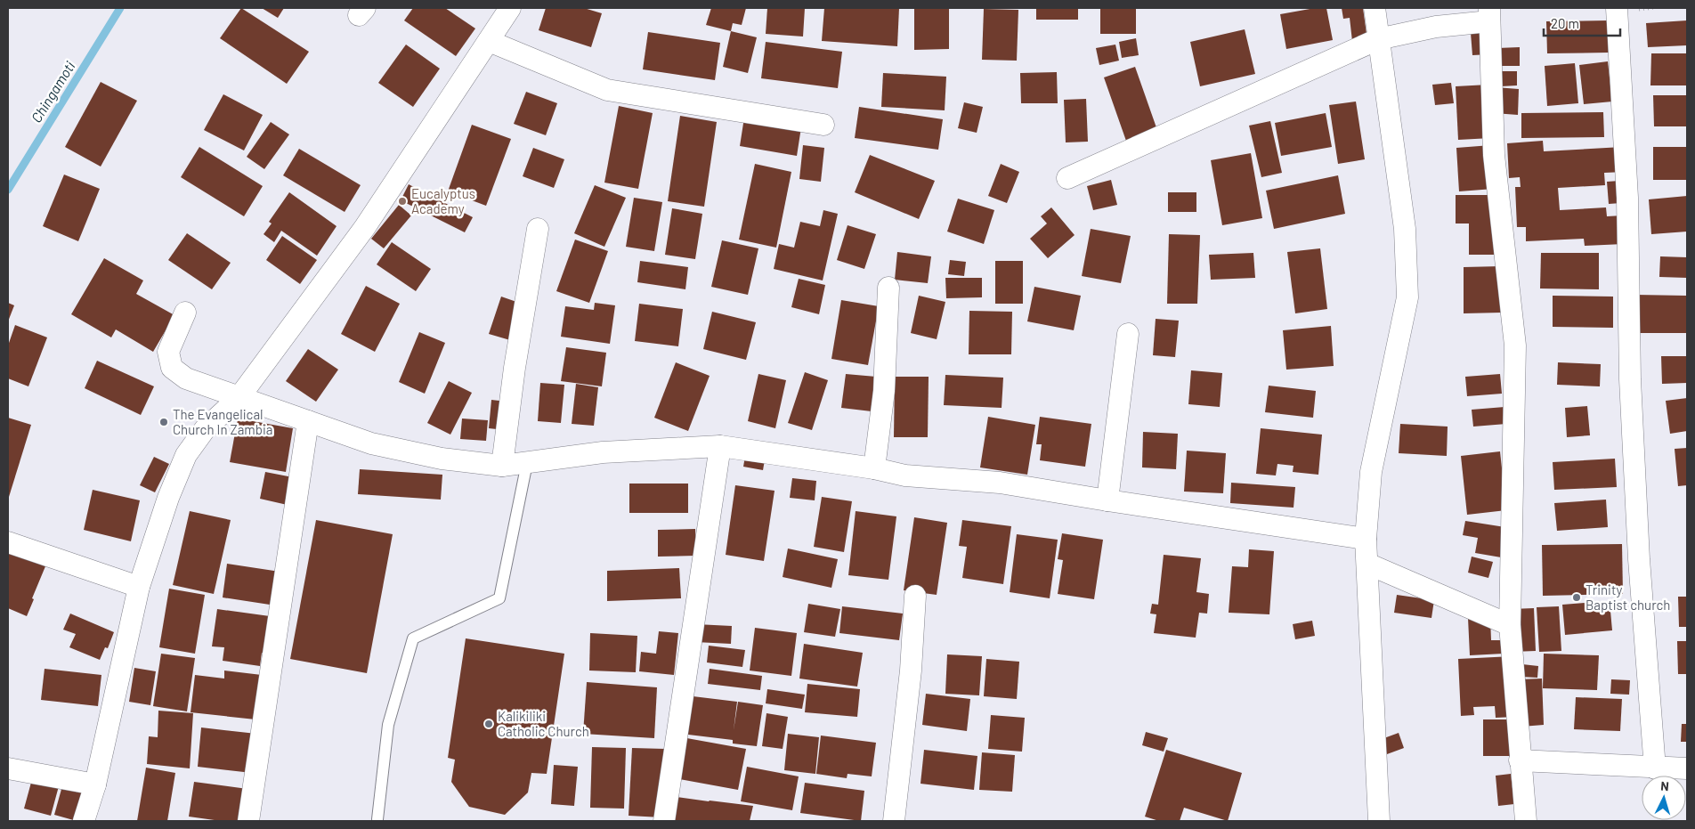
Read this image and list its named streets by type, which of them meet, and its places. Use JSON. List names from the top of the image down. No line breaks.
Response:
{"water":["Chingamoti"],"places":["Eucalyptus Academy","The Evangelical Church In Zambia","Trinity Baptist church","Kalikiliki Catholic Church"],"scale_bar":"20 m","north":"top"}
